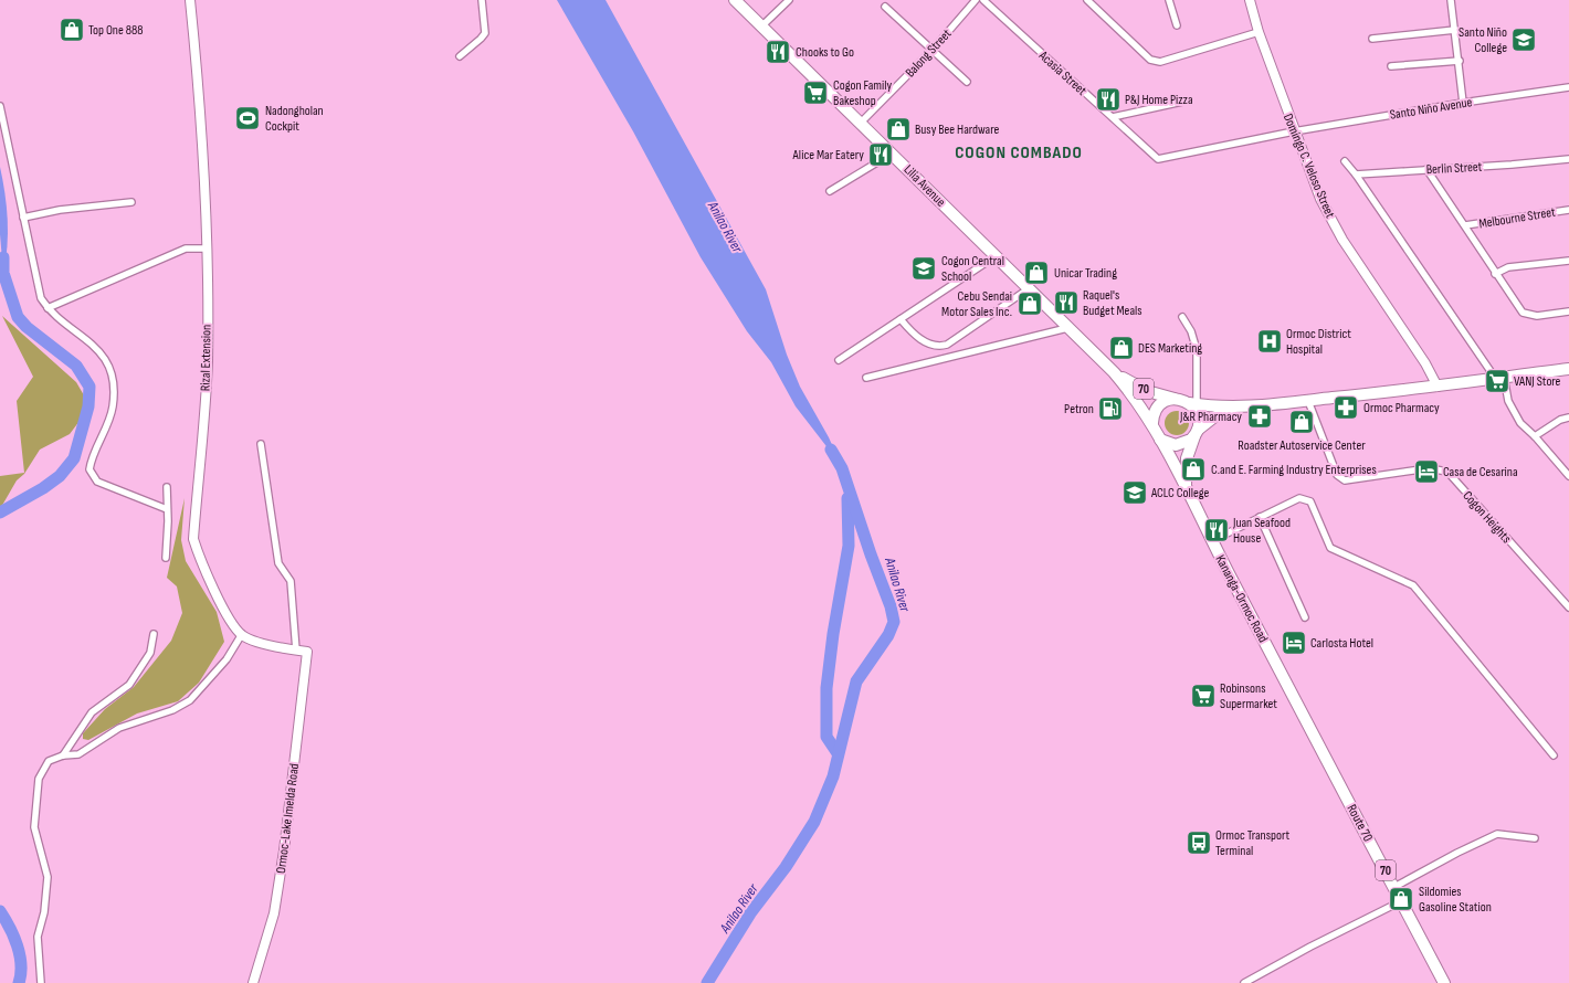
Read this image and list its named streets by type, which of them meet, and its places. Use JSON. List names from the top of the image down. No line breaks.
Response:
{"streets":{"highway":["Lilia Avenue","70","Kananga-Ormoc Road","Route 70"],"street":["Balong Street","Acasia Street","Santo Niño Avenue","Domingo C. Veloso Street","Berlin Street","Melbourne Street","Rizal Extension","Cogon Heights","Ormoc-Lake Imelda Road"]},"crossings":[["Balong Street","Lilia Avenue"],["Acasia Street","Santo Niño Avenue"],["Acasia Street","Domingo C. Veloso Street"],["Santo Niño Avenue","Domingo C. Veloso Street"],["Lilia Avenue","70"],["Rizal Extension","Ormoc-Lake Imelda Road"],["70","Kananga-Ormoc Road"],["Kananga-Ormoc Road","Route 70"]],"districts":["COGON COMBADO"],"water":["Anilao River"],"places":{"shop":["Top One 888","Busy Bee Hardware","Unicar Trading","Cebu Sendai Motor Sales Inc.","DES Marketing","Roadster Autoservice Center","C.and E. Farming Industry Enterprises","Sildomies Gasoline Station"],"school or university":["Santo Niño College","Cogon Central School","ACLC College"],"restaurant":["Chooks to Go","P&J Home Pizza","Alice Mar Eatery","Raquel's Budget Meals","Juan Seafood House"],"supermarket":["Cogon Family Bakeshop","VANJ Store","Robinsons Supermarket"],"sports":["Nadongholan Cockpit"],"hospital":["Ormoc District Hospital"],"pharmacy":["Ormoc Pharmacy","J&R Pharmacy"],"fuel station":["Petron"],"hotel":["Casa de Cesarina","Carlosta Hotel"],"bus stop":["Ormoc Transport Terminal"]}}
